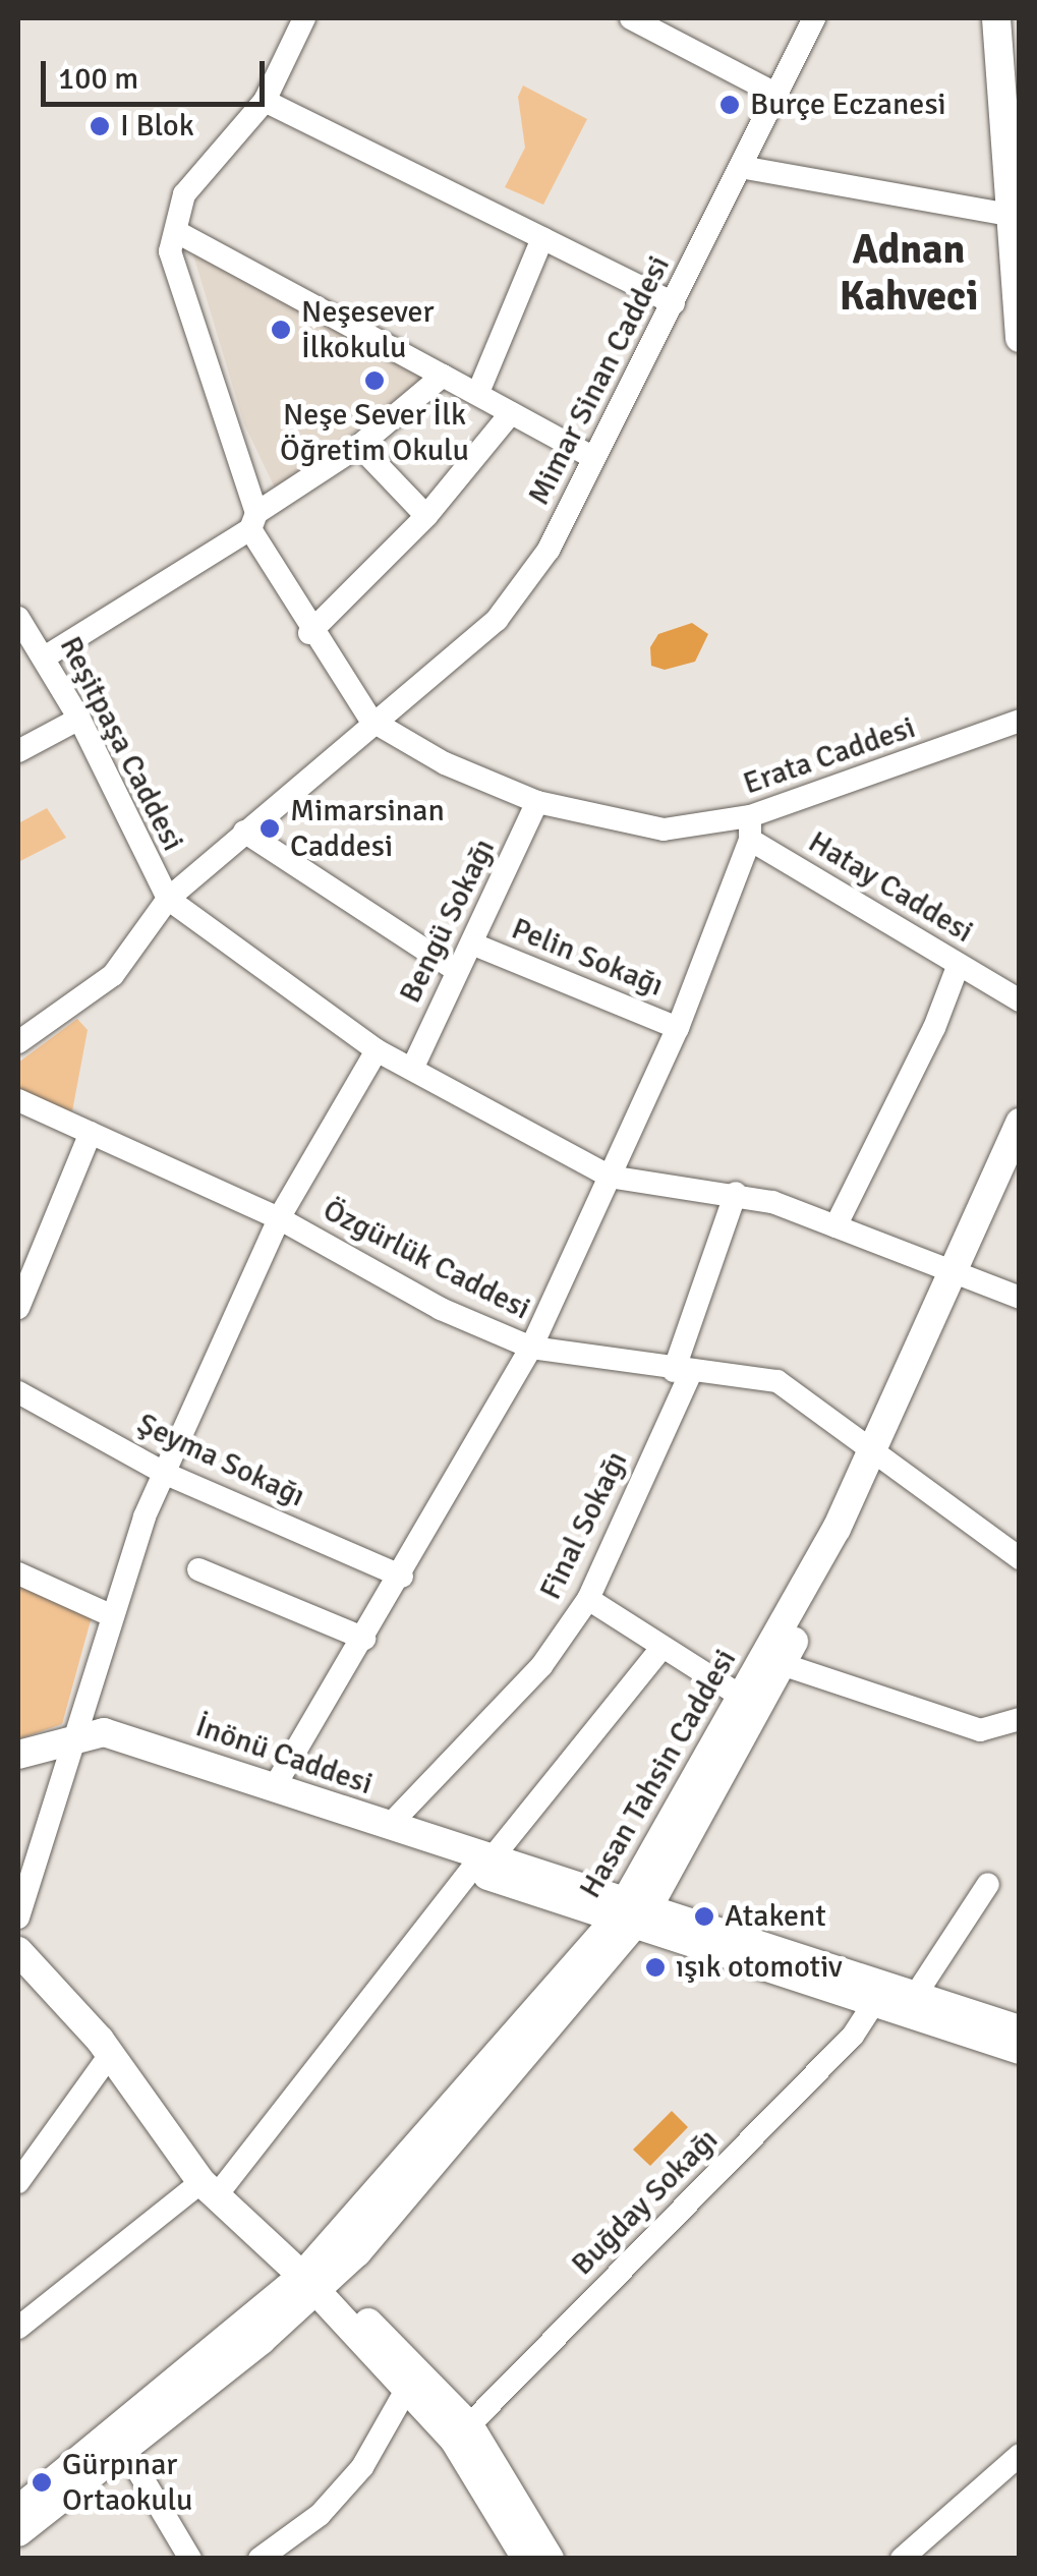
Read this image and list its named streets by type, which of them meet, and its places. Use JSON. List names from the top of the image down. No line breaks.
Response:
{"streets":{"main road":["İnönü Caddesi","Hasan Tahsin Caddesi"],"street":["Mimar Sinan Caddesi","Reşitpaşa Caddesi","Erata Caddesi","Hatay Caddesi","Bengü Sokağı","Pelin Sokağı","Özgürlük Caddesi","Şeyma Sokağı","Final Sokağı","Buğday Sokağı"]},"crossings":[["Mimar Sinan Caddesi","Reşitpaşa Caddesi"],["Mimar Sinan Caddesi","Erata Caddesi"],["Erata Caddesi","Hatay Caddesi"],["Erata Caddesi","Bengü Sokağı"],["Bengü Sokağı","Pelin Sokağı"],["Özgürlük Caddesi","Final Sokağı"],["Özgürlük Caddesi","Hasan Tahsin Caddesi"],["Final Sokağı","İnönü Caddesi"],["İnönü Caddesi","Hasan Tahsin Caddesi"]],"districts":["Adnan Kahveci"],"places":["Burçe Eczanesi","I Blok","Neşesever İlkokulu","Neşe Sever İlk Öğretim Okulu","Mimarsinan Caddesi","Atakent","ışık otomotiv","Gürpınar Ortaokulu"],"scale_bar":"100 m"}
